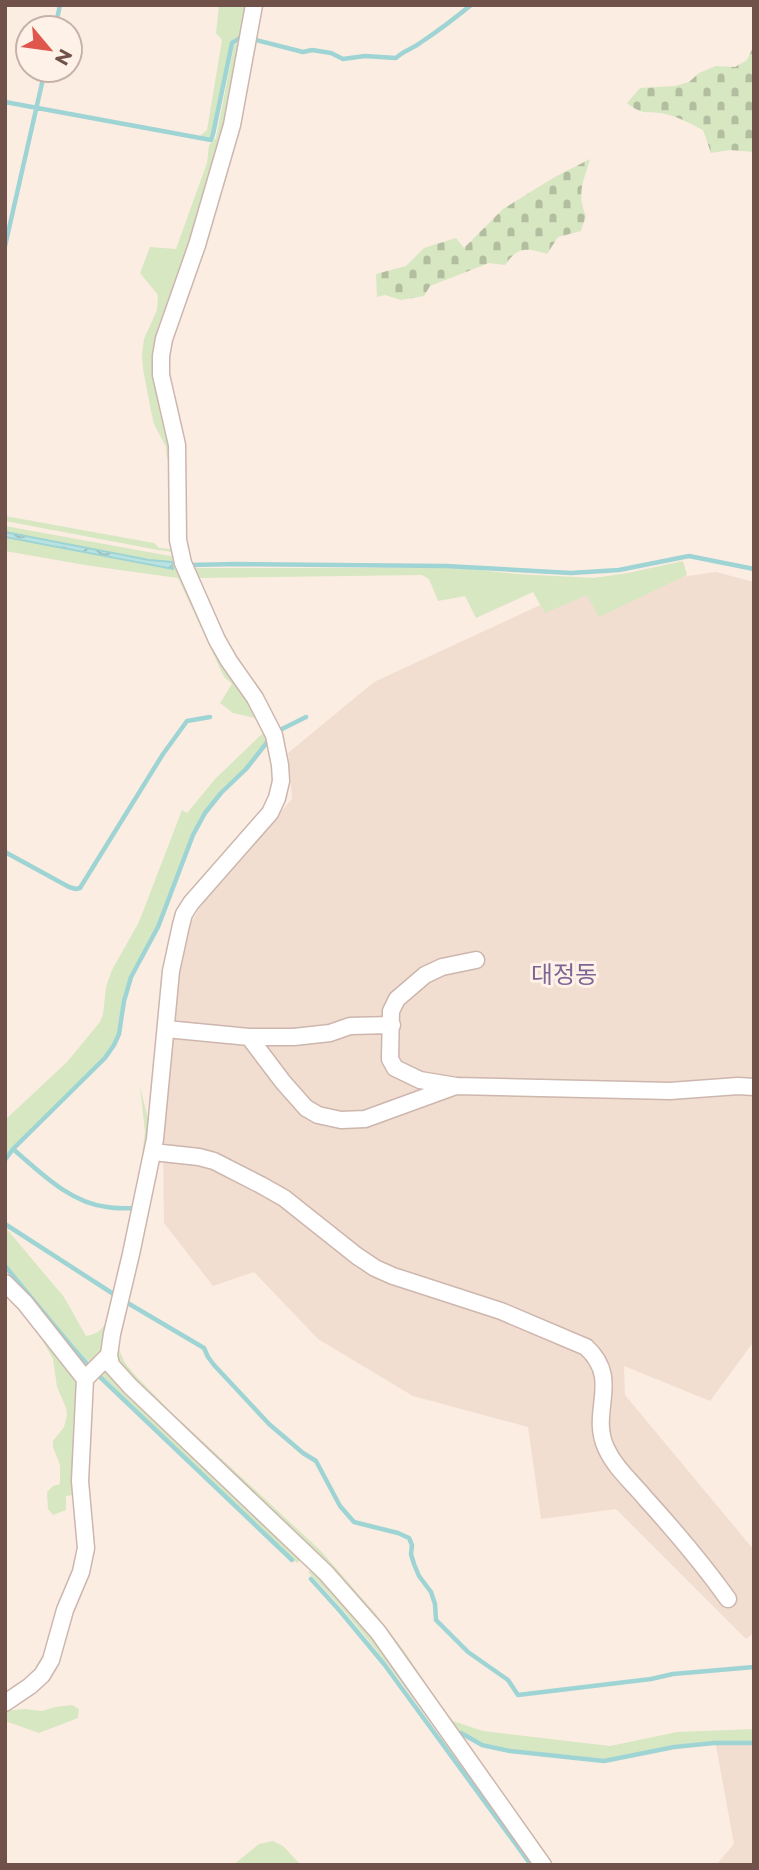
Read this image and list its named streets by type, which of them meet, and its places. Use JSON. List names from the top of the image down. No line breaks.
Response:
{"districts":["대정동"],"north":"bottom right"}
